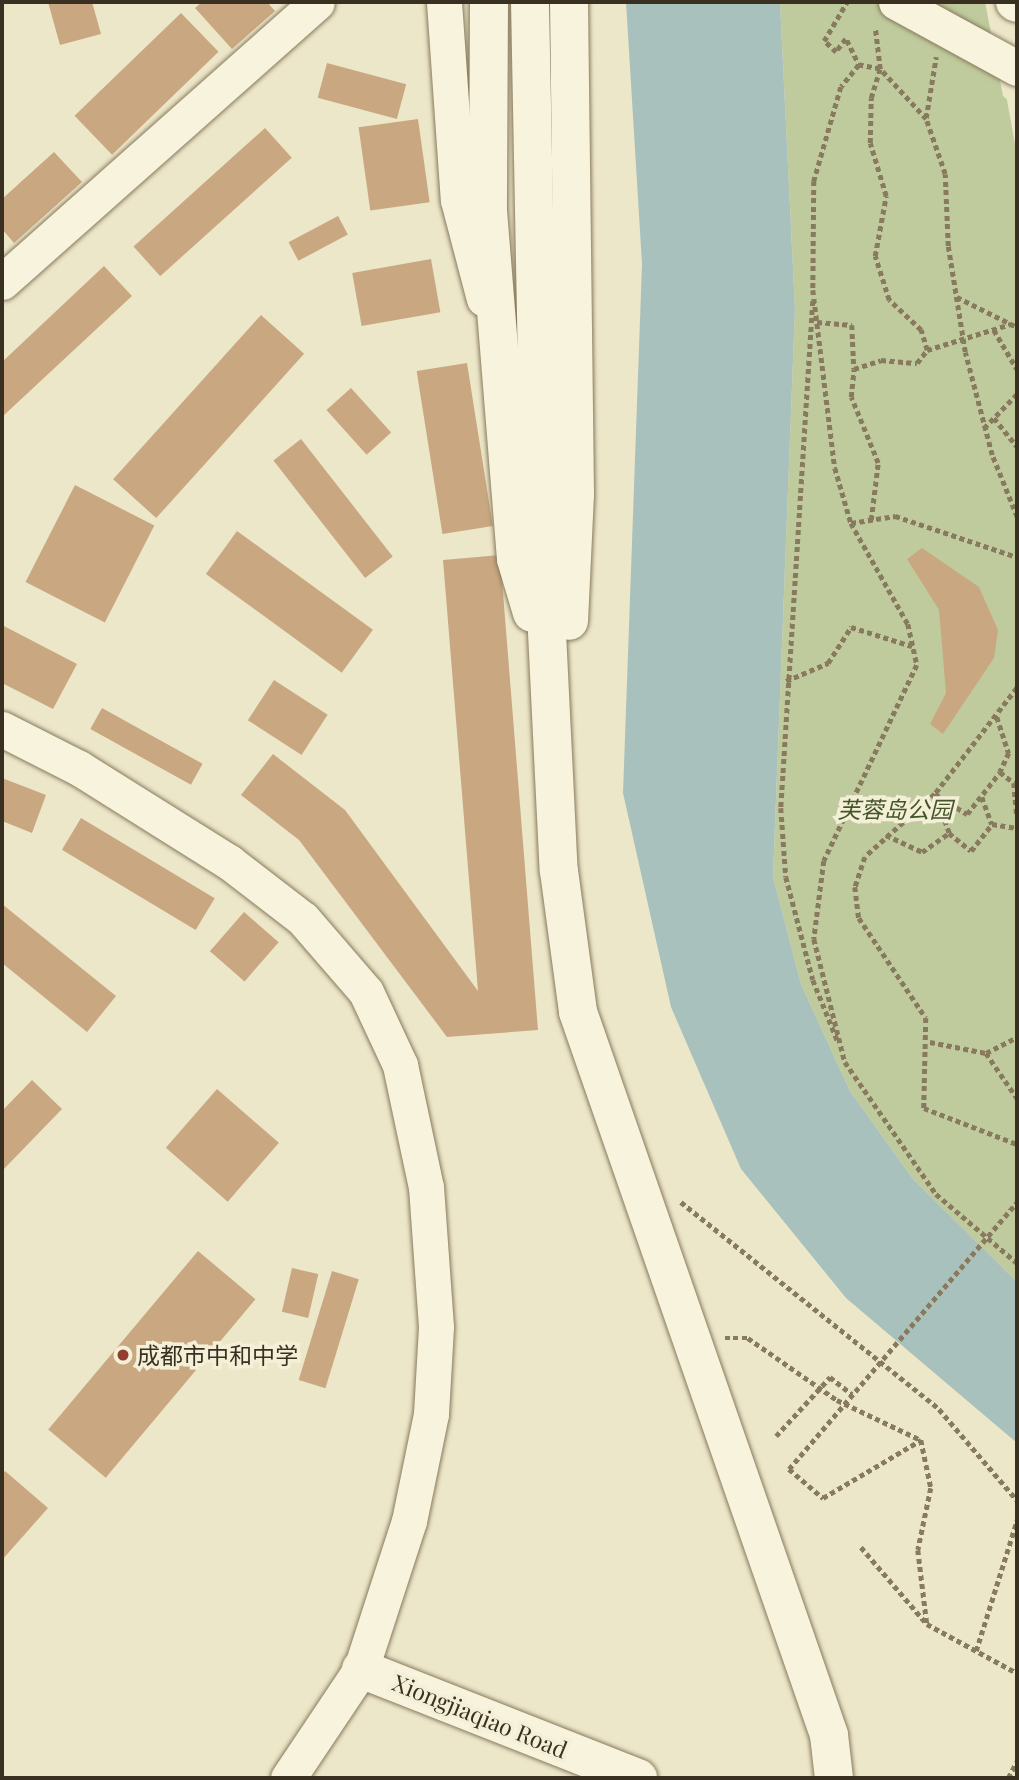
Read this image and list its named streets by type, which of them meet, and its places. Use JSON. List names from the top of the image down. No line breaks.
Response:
{"streets":{"street":["Xiongjiaqiao Road"]},"parks":["芙蓉岛公园"],"places":["成都市中和中学"]}
